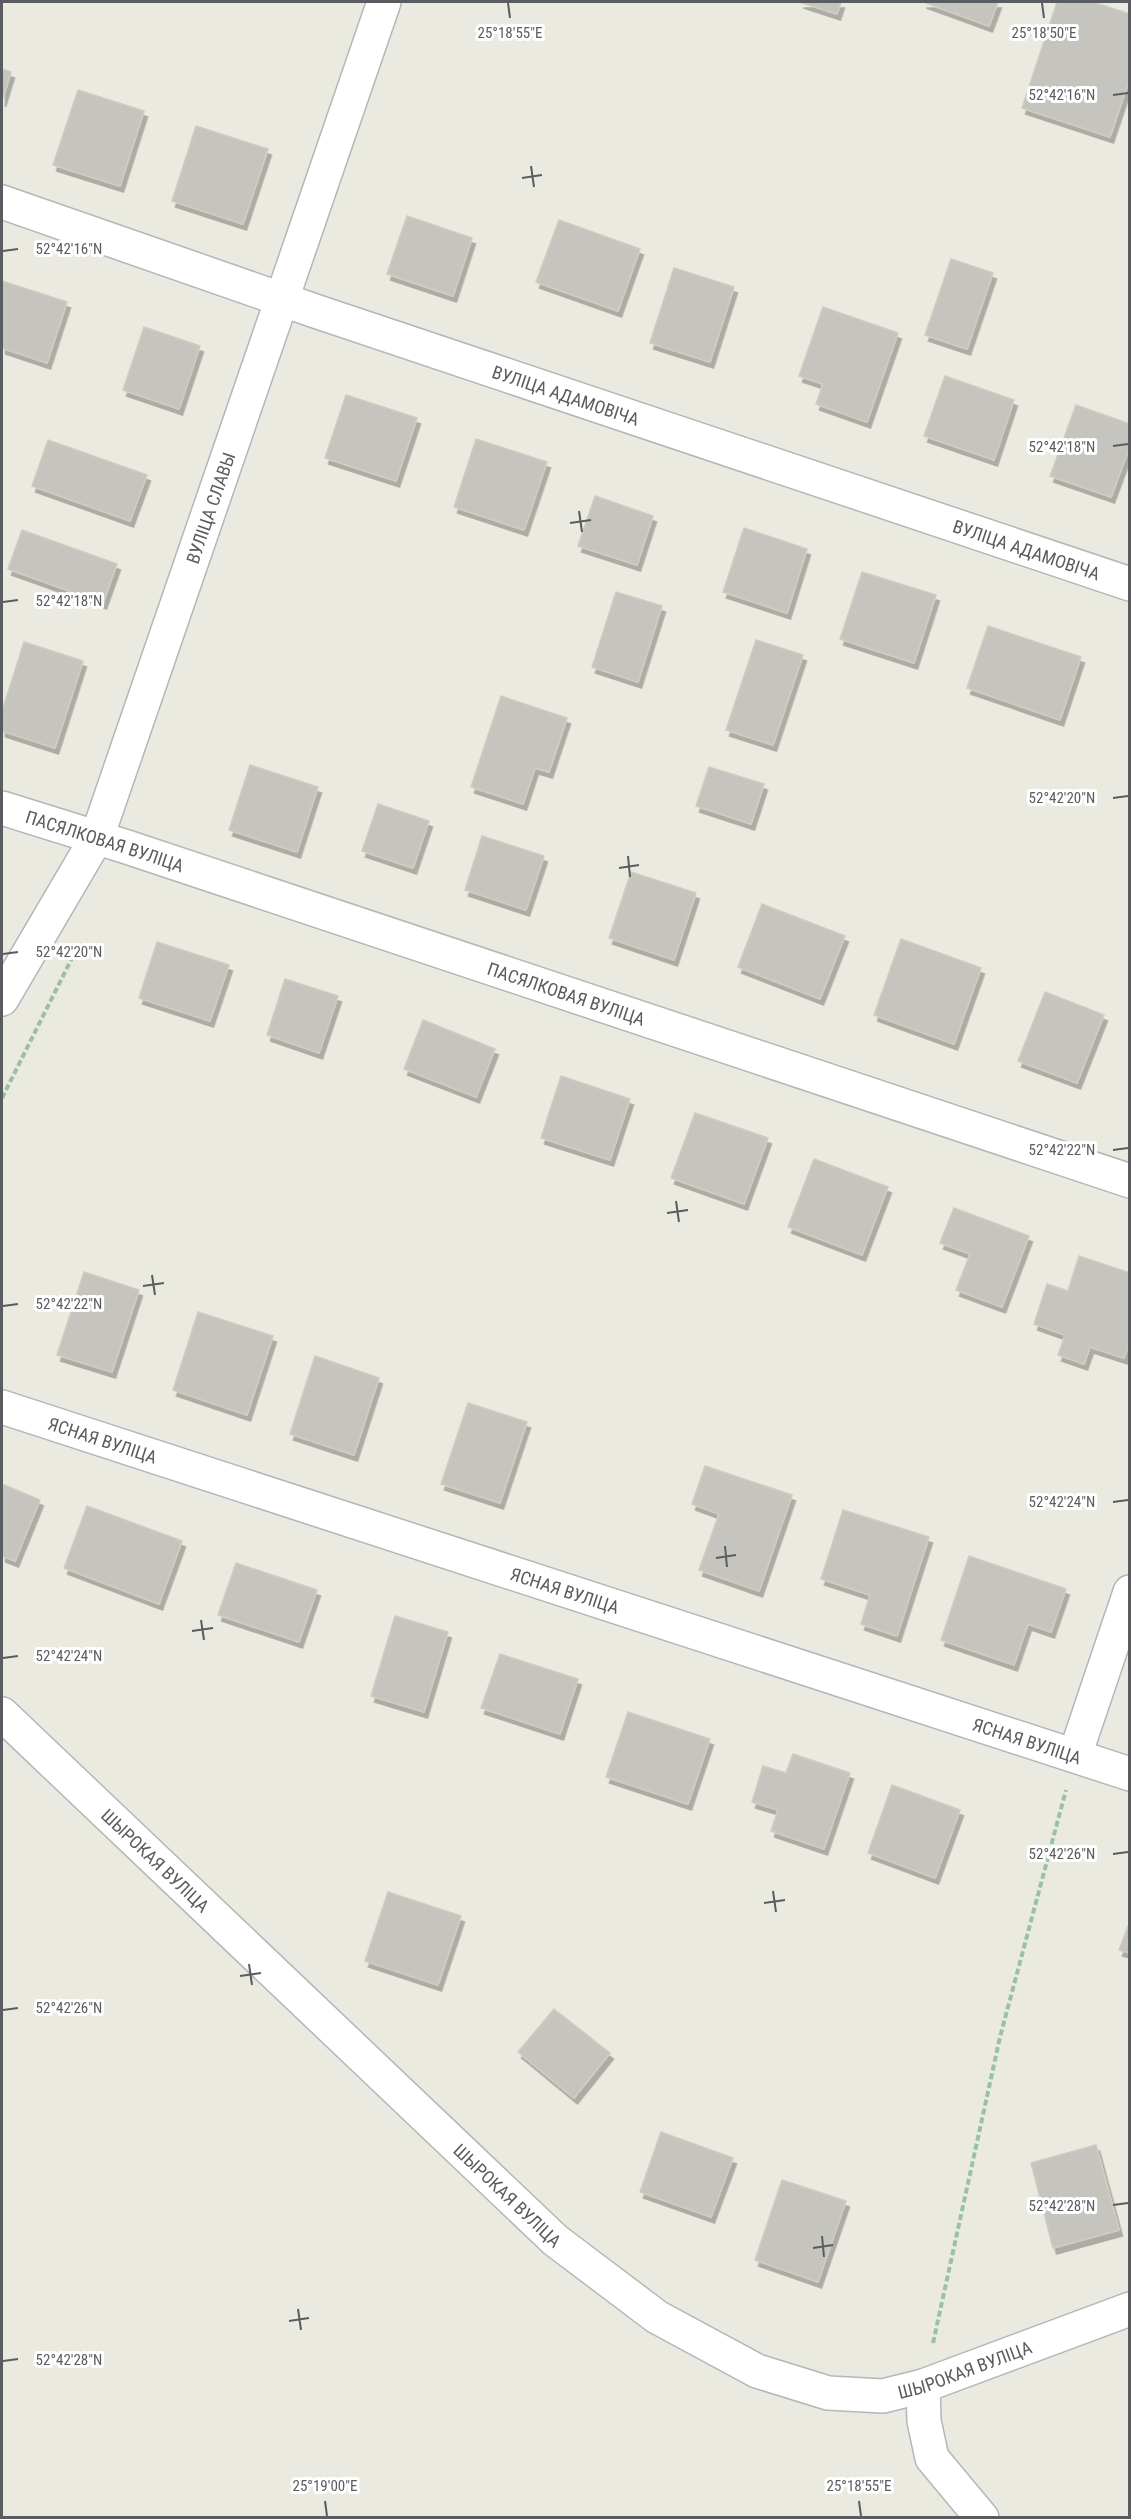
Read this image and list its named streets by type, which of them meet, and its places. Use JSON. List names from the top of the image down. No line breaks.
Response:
{"streets":{"street":["ВУЛІЦА АДАМОВІЧА","ВУЛІЦА СЛАВЫ","ПАСЯЛКОВАЯ ВУЛІЦА","ЯСНАЯ ВУЛІЦА","ШЫРОКАЯ ВУЛІЦА"]},"crossings":[["ВУЛІЦА АДАМОВІЧА","ВУЛІЦА СЛАВЫ"],["ВУЛІЦА СЛАВЫ","ПАСЯЛКОВАЯ ВУЛІЦА"]],"coordinates":["25°18'55\"E","25°18'50\"E","52°42'16\"N","52°42'18\"N","52°42'20\"N","52°42'22\"N","52°42'24\"N","52°42'26\"N","52°42'28\"N","25°19'00\"E"]}
